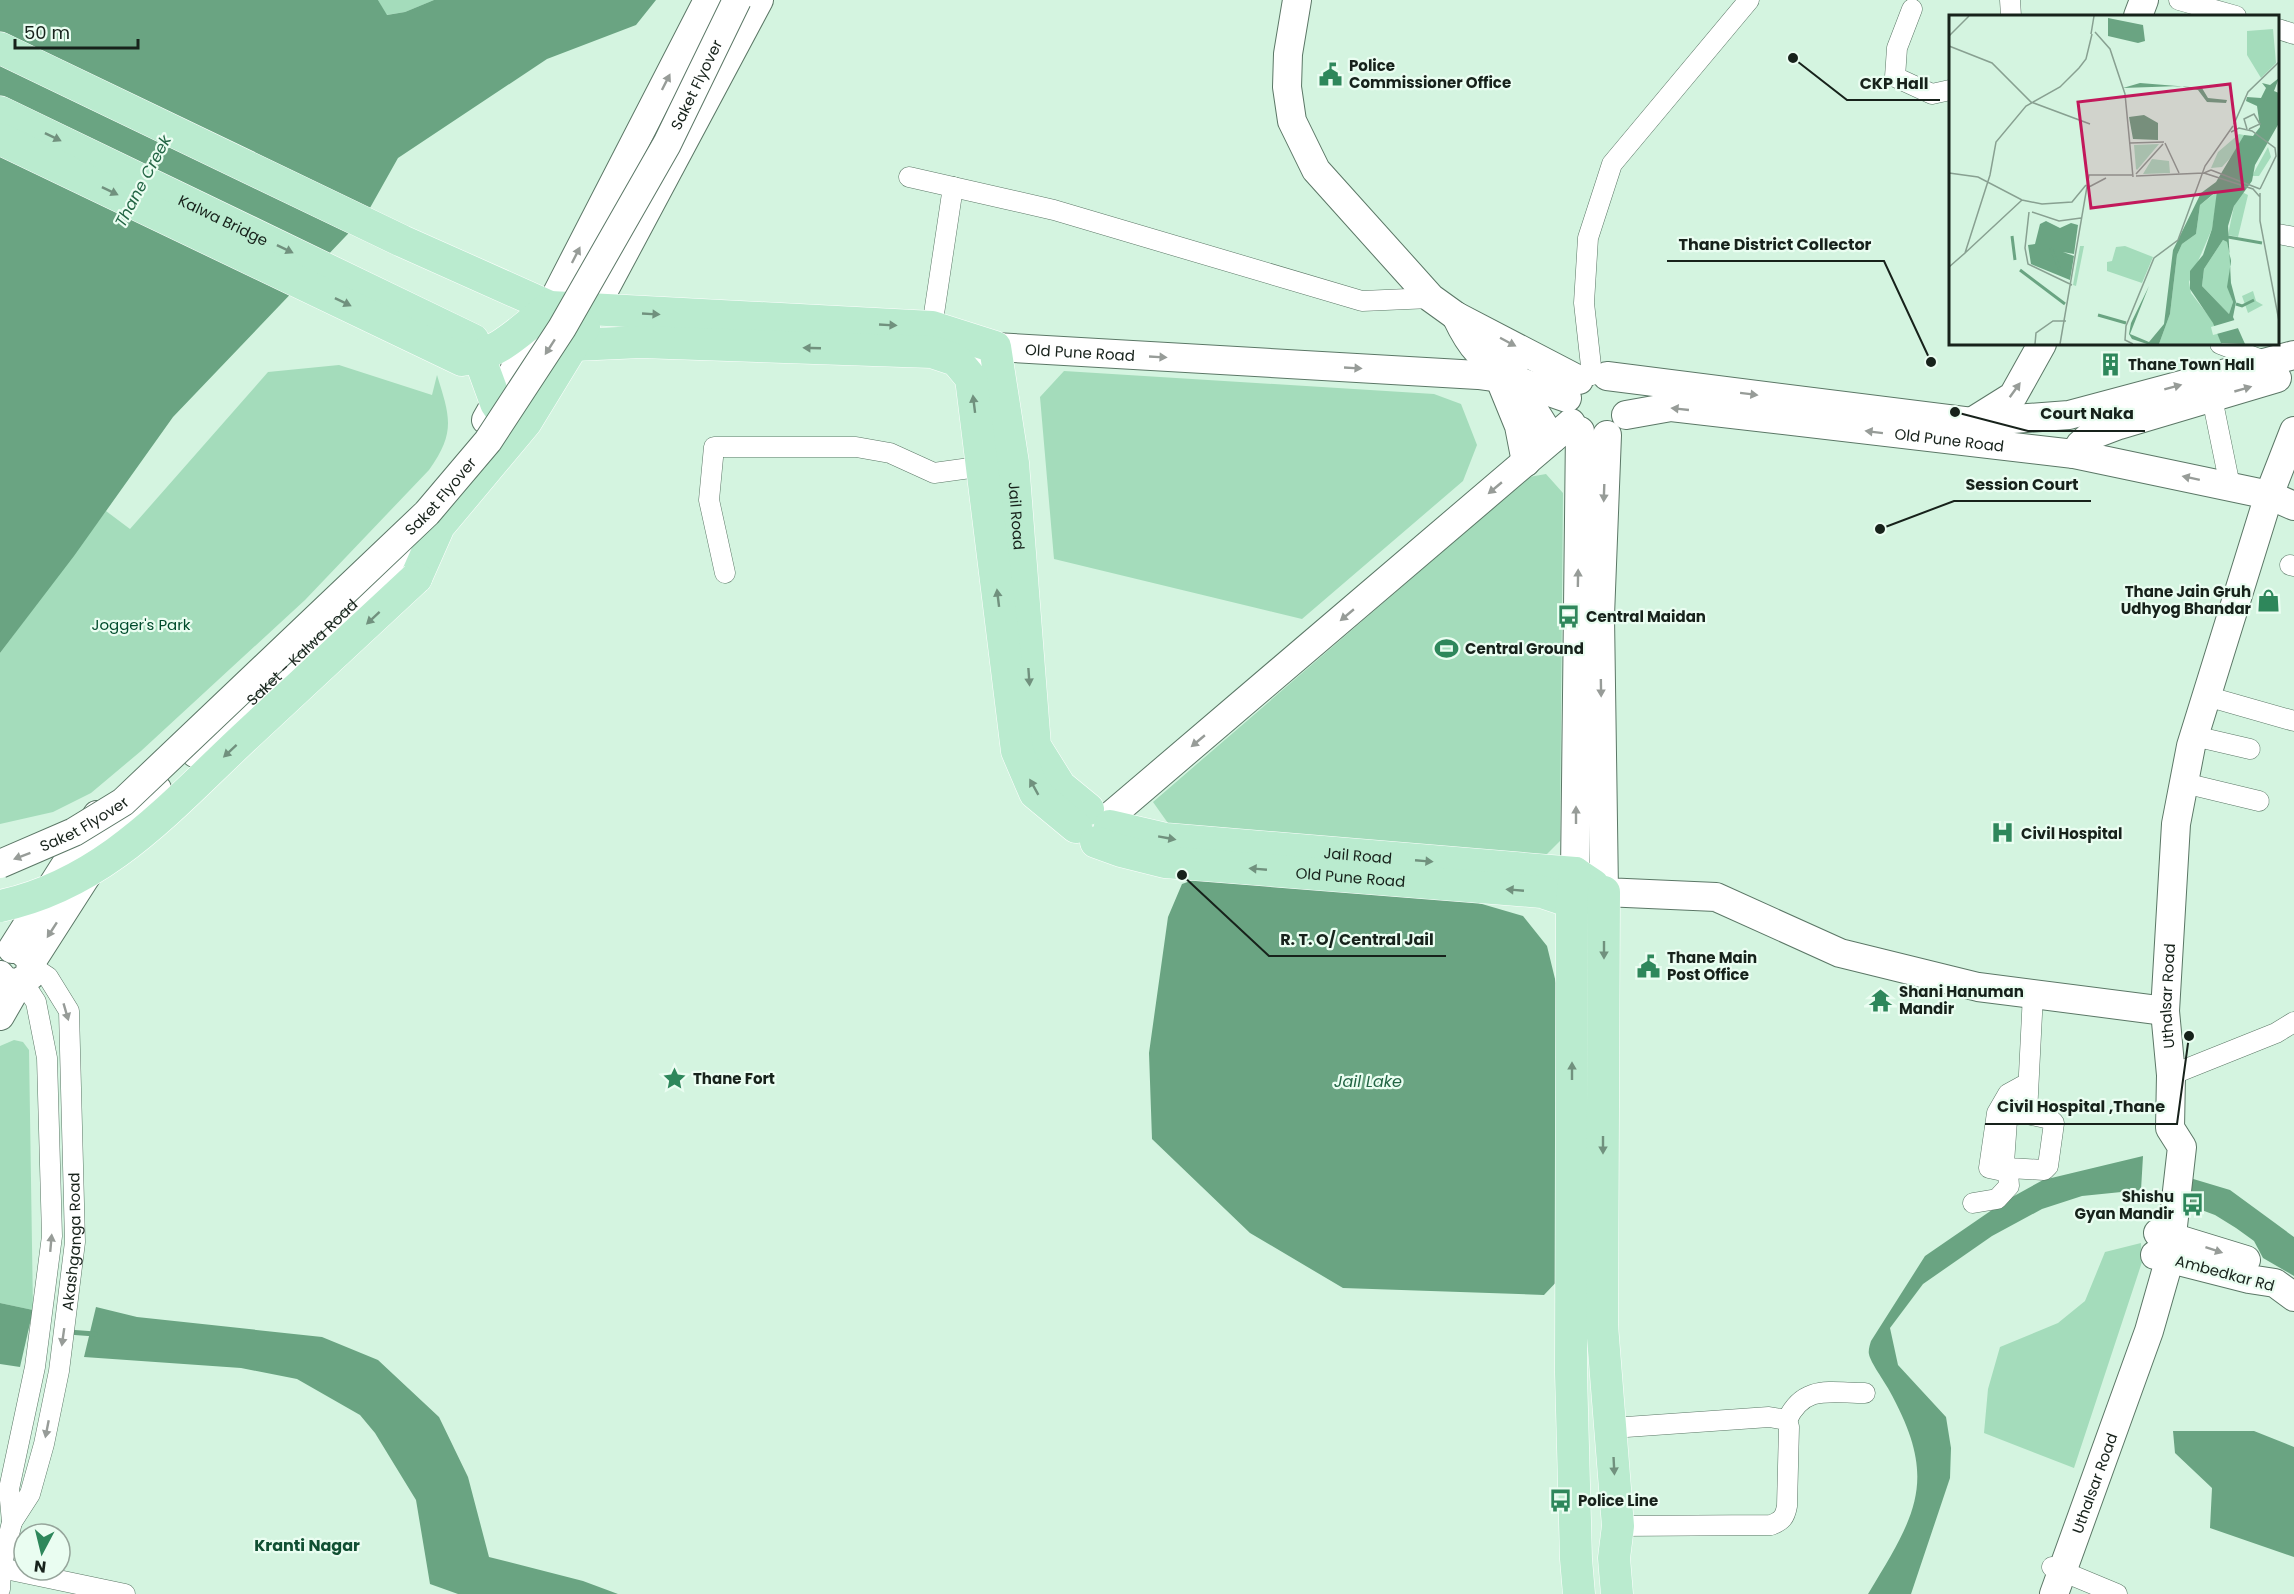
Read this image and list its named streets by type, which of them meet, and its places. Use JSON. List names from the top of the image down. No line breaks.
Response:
{"streets":{"main road":["Saket Flyover","Kalwa Bridge","Old Pune Road","Jail Road","Saket - Kalwa Road","Uthalsar Road"],"street":["Akashganga Road"]},"crossings":[["Saket Flyover","Saket - Kalwa Road"],["Old Pune Road","Jail Road"],["Old Pune Road","Saket - Kalwa Road"],["Old Pune Road","Uthalsar Road"],["Saket - Kalwa Road","Akashganga Road"]],"one_way":["Kalwa Bridge","Jail Road"],"districts":["Kranti Nagar"],"water":["Thane Creek","Jail Lake"],"parks":["Jogger's Park"],"places":{"other":["CKP Hall","Thane District Collector","Court Naka","Session Court","R. T. O/ Central Jail","Civil Hospital ,Thane"],"public building":["Police Commissioner Office","Thane Main Post Office"],"building":["Thane Town Hall"],"shop":["Thane Jain Gruh Udhyog Bhandar"],"bus stop":["Central Maidan","Shishu Gyan Mandir","Police Line"],"sports":["Central Ground"],"hospital":["Civil Hospital"],"temple":["Shani Hanuman Mandir"],"place":["Thane Fort"]},"scale_bar":"50 m","north":"bottom"}
